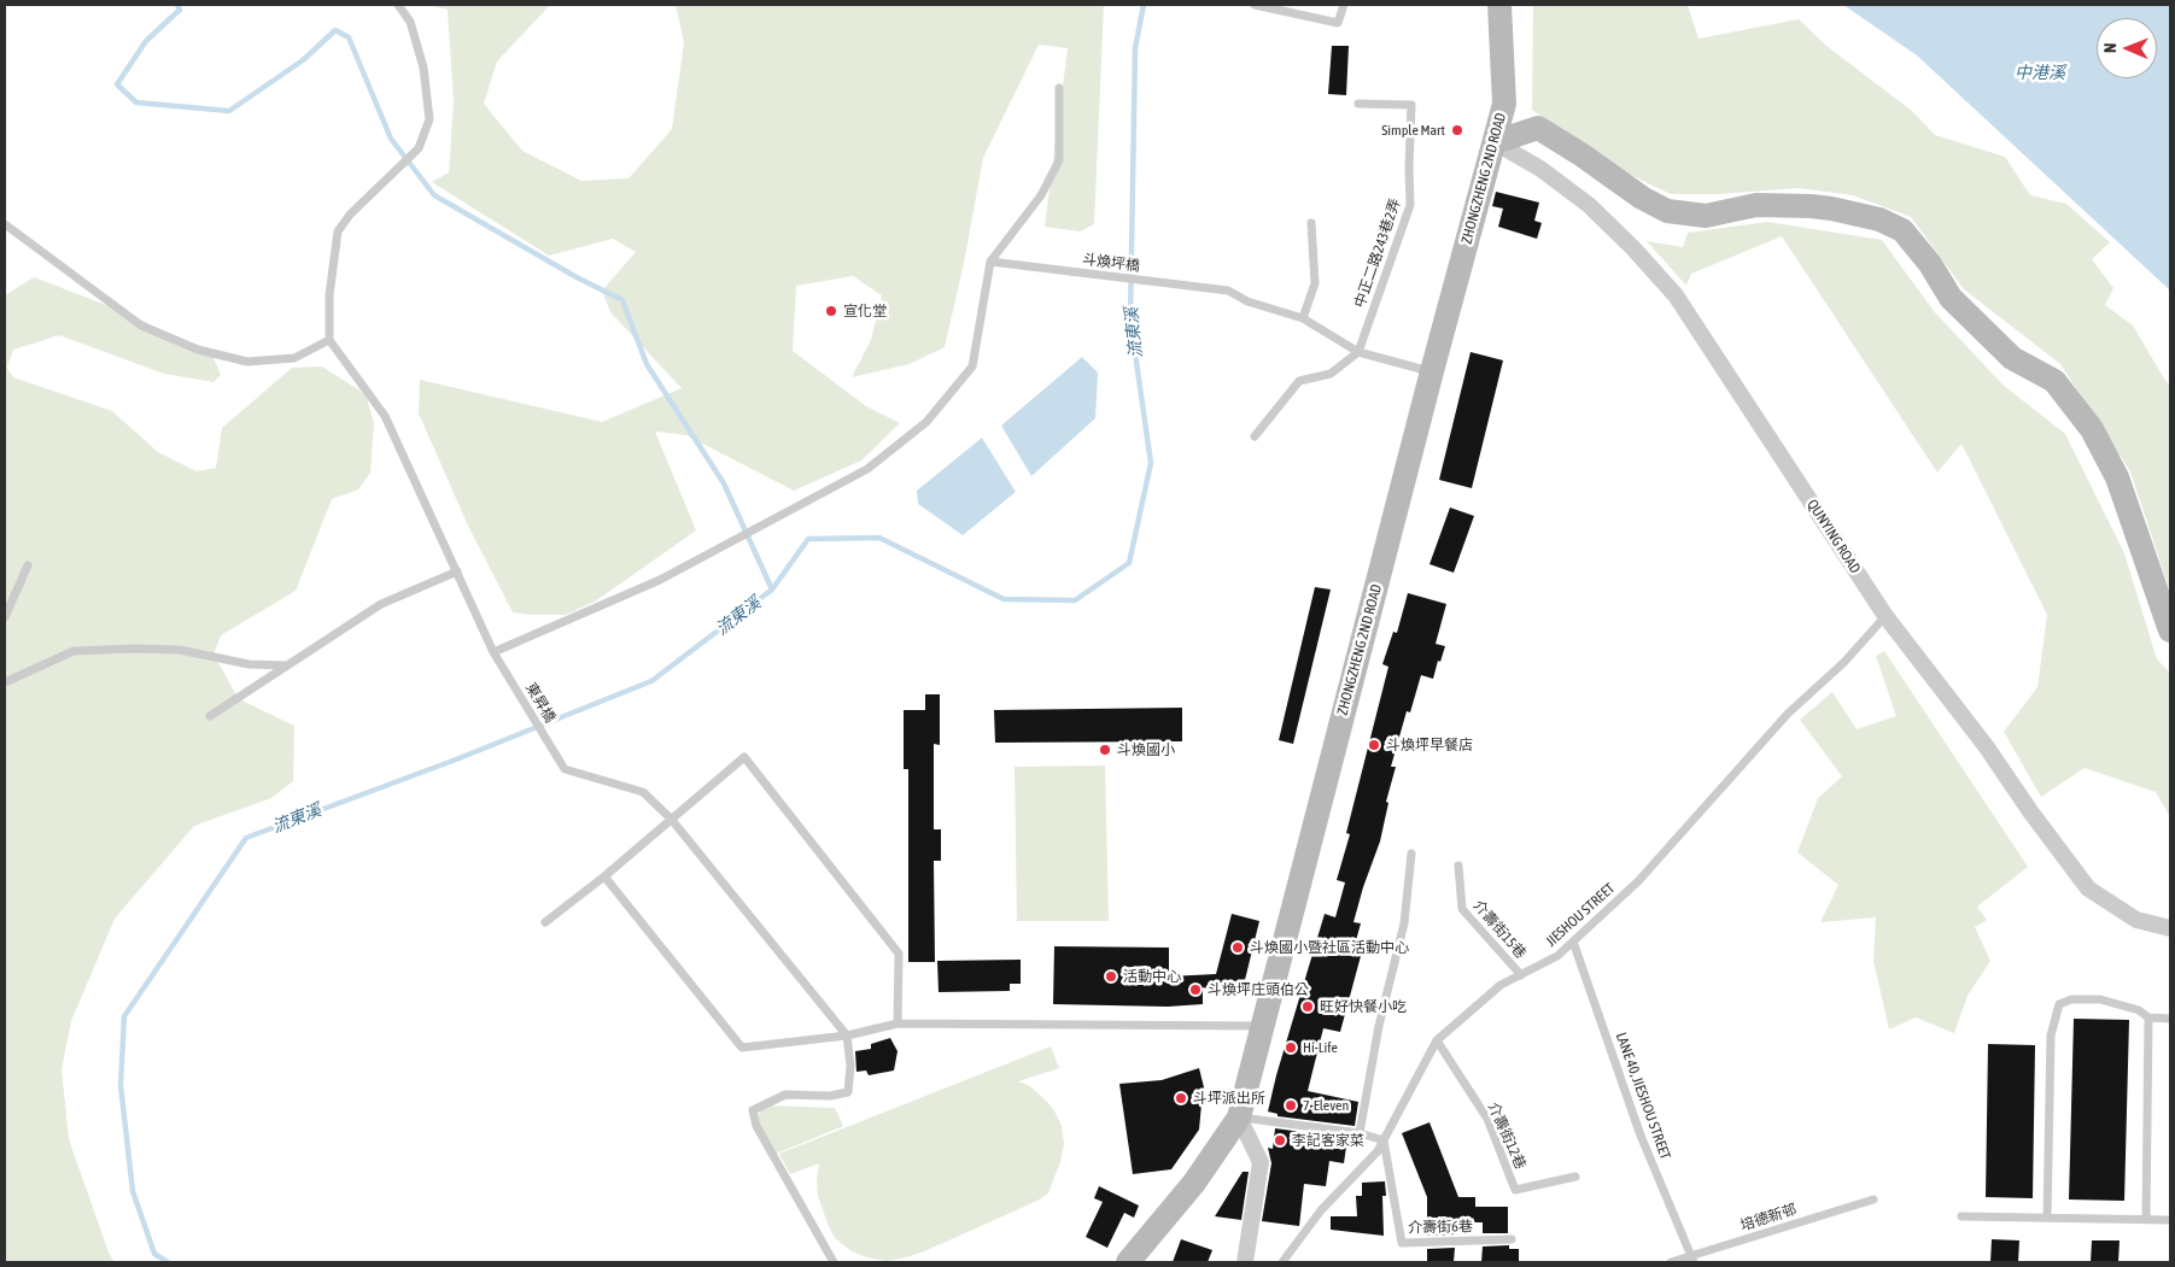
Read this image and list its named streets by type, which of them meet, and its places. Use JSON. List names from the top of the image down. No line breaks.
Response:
{"streets":{"main road":["ZHONGZHENG 2ND ROAD"],"street":["QUNYING ROAD"],"lane":["中正二路243巷2弄","斗煥坪橋","東昇橋","JIESHOU STREET","介壽街15巷","LANE 40, JIESHOU STREET","介壽街12巷","培德新邨","介壽街6巷"]},"crossings":[["ZHONGZHENG 2ND ROAD","斗煥坪橋"],["ZHONGZHENG 2ND ROAD","QUNYING ROAD"],["中正二路243巷2弄","斗煥坪橋"],["QUNYING ROAD","JIESHOU STREET"],["JIESHOU STREET","介壽街15巷"],["JIESHOU STREET","LANE 40, JIESHOU STREET"],["JIESHOU STREET","介壽街12巷"],["JIESHOU STREET","介壽街6巷"],["LANE 40, JIESHOU STREET","培德新邨"]],"water":["中港溪","流東溪"],"places":["Simple Mart","宣化堂","斗煥坪早餐店","斗煥國小","斗煥國小暨社區活動中心","活動中心","斗煥坪庄頭伯公","旺好快餐小吃","Hi-Life","斗坪派出所","7-Eleven","李記客家菜"],"north":"left"}
